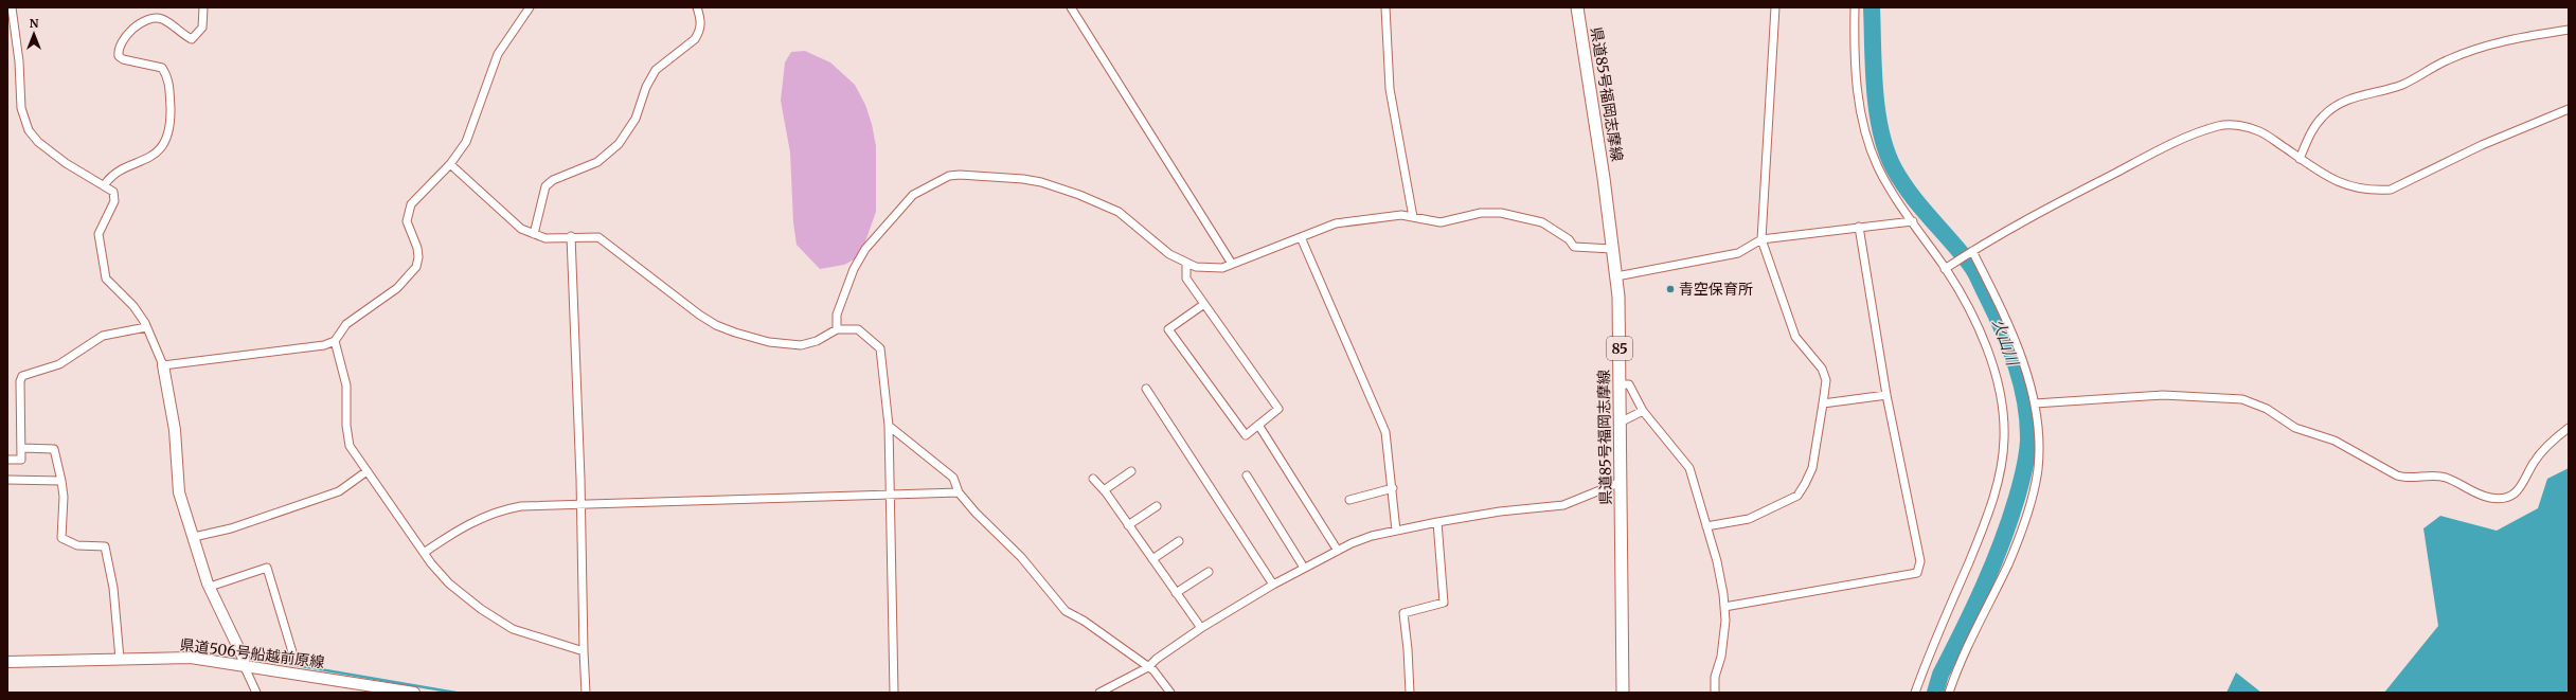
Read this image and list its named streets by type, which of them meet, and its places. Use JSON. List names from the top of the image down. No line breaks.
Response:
{"streets":{"main road":["県道85号福岡志摩線","85","県道506号船越前原線"]},"water":["火山川"],"places":["青空保育所"],"north":"top"}
